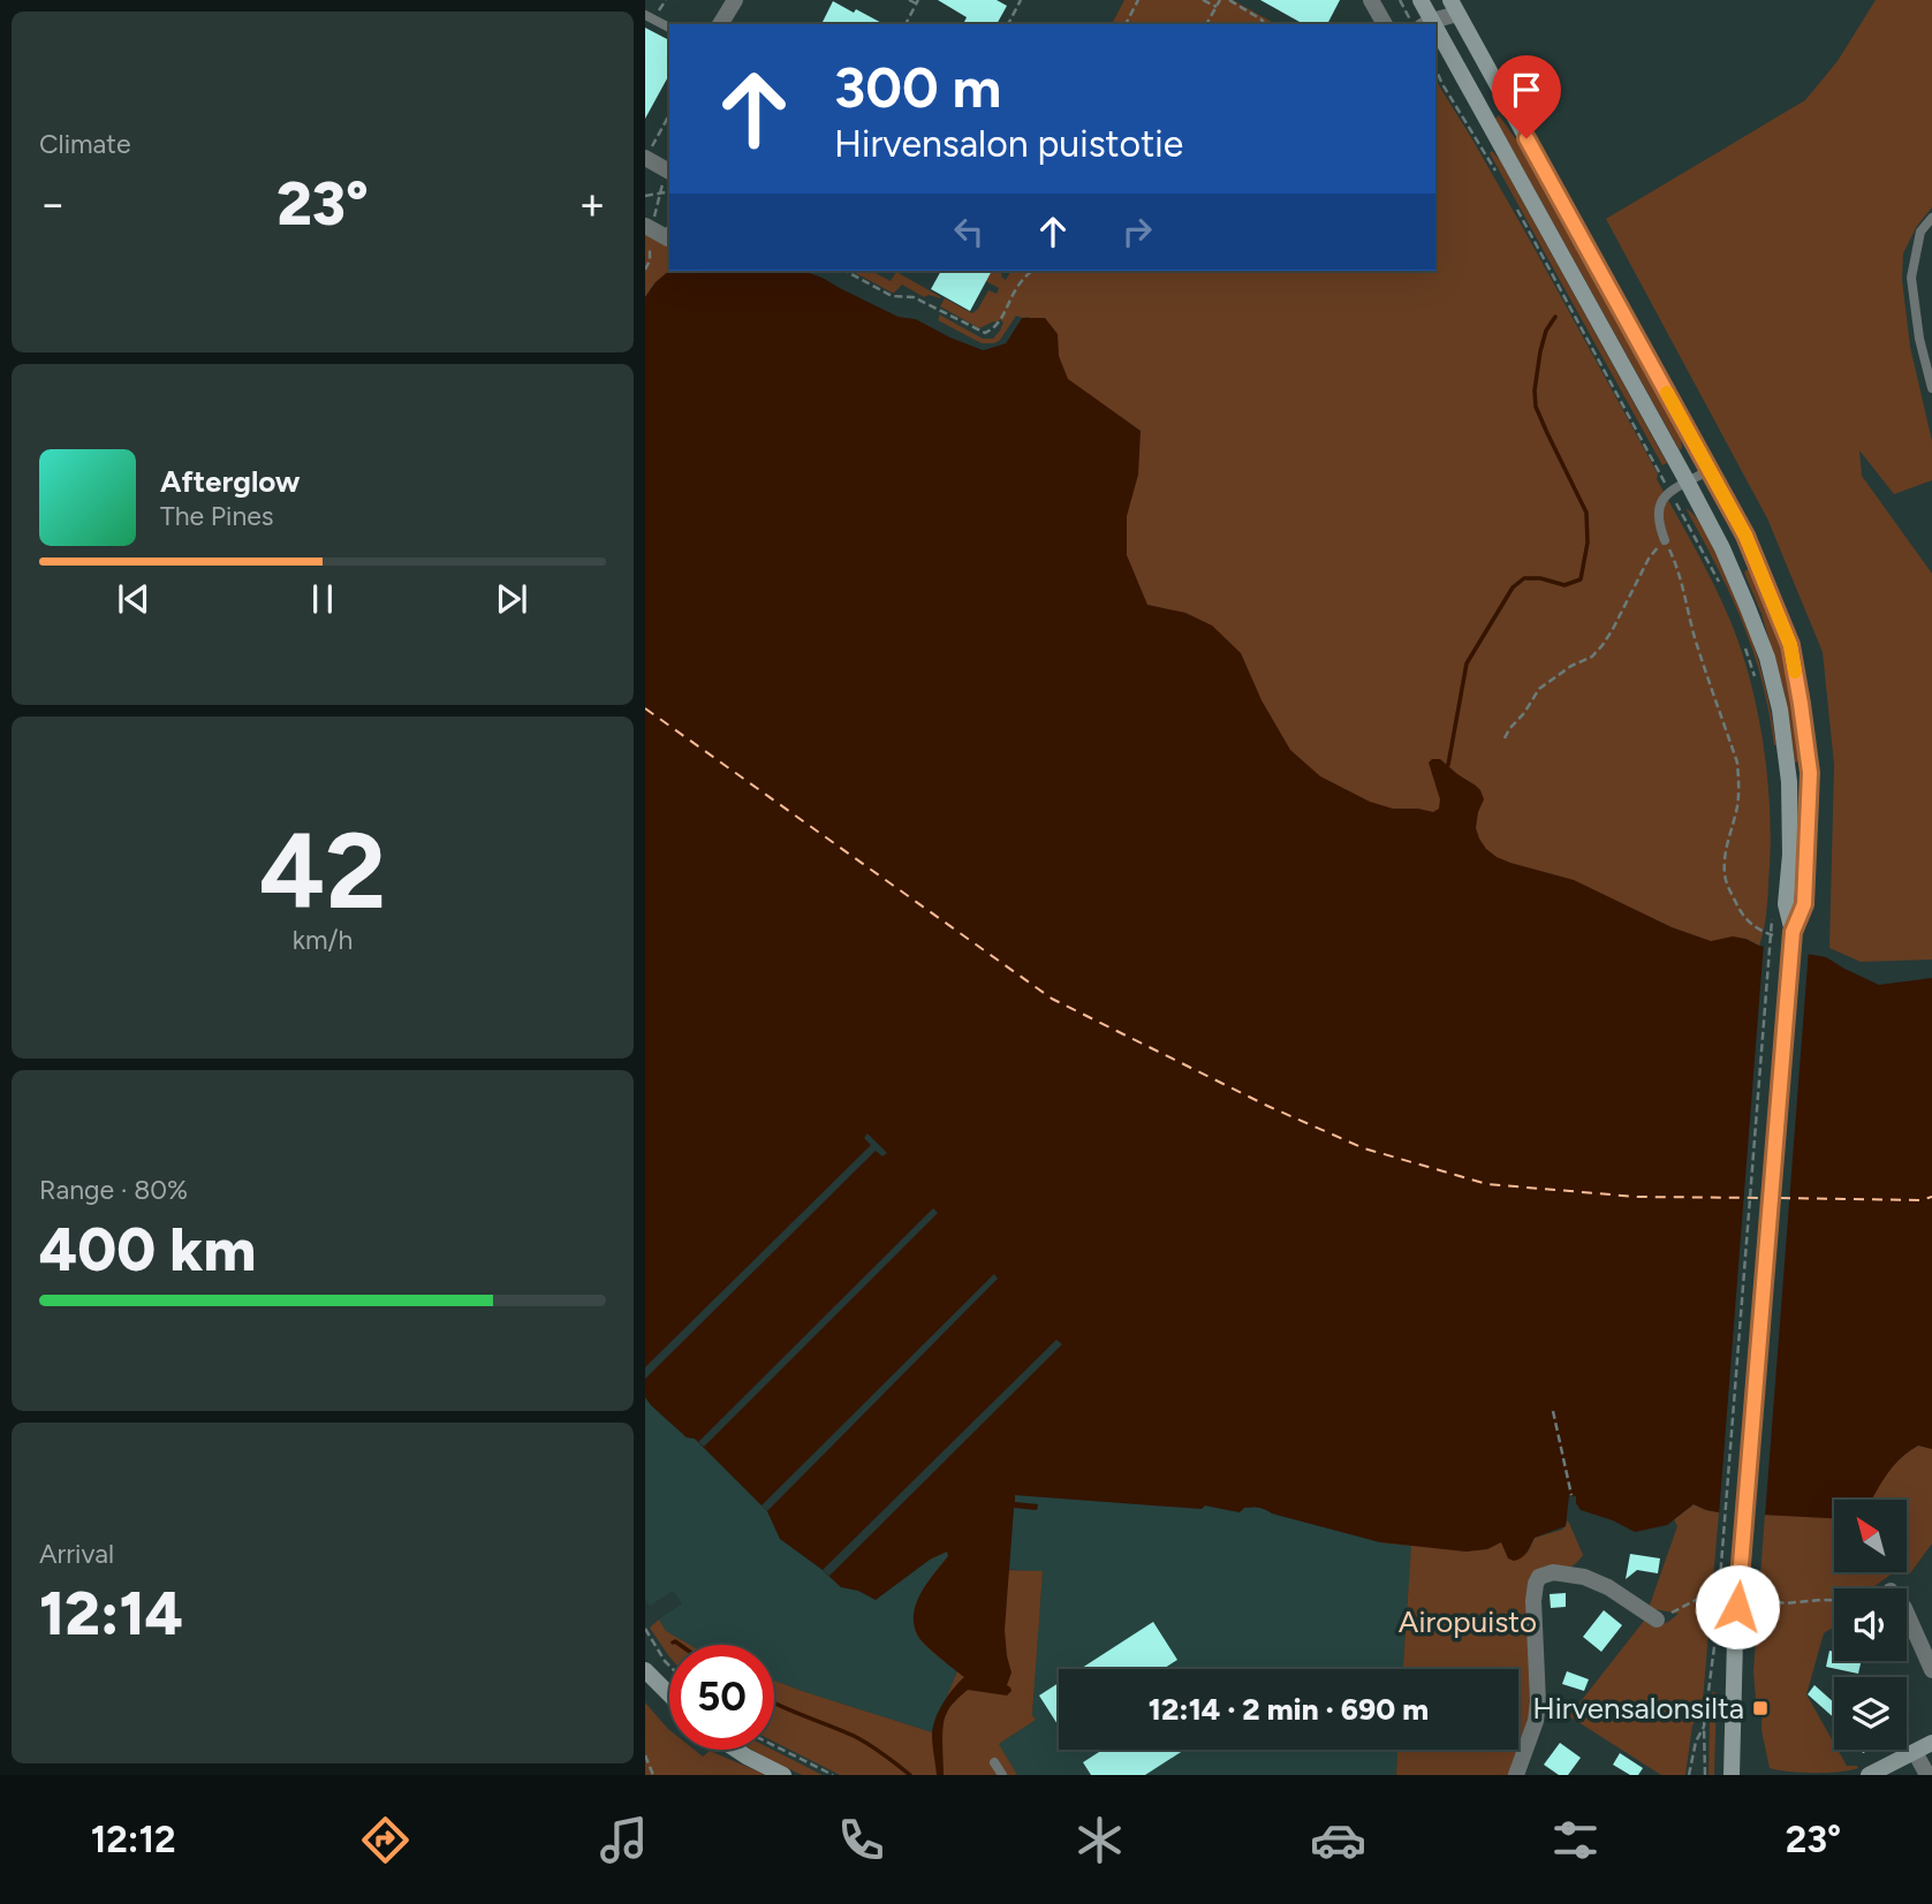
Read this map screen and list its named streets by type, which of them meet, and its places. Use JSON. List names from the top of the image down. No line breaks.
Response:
{"parks":["Airopuisto"],"places":{"transit":["Hirvensalonsilta"]},"north":"top left","page":{"tile":["Climate",["42","km/h"],["Range · 80%","400 km"],["Arrival","12:14"]],"turn":["300 m","Hirvensalon puistotie"],"heat":["−","23°","+"],"song":["Afterglow","The Pines"],"limit":"50","trip":"12:14 · 2 min · 690 m","tabs":["12:12","23°"]}}
